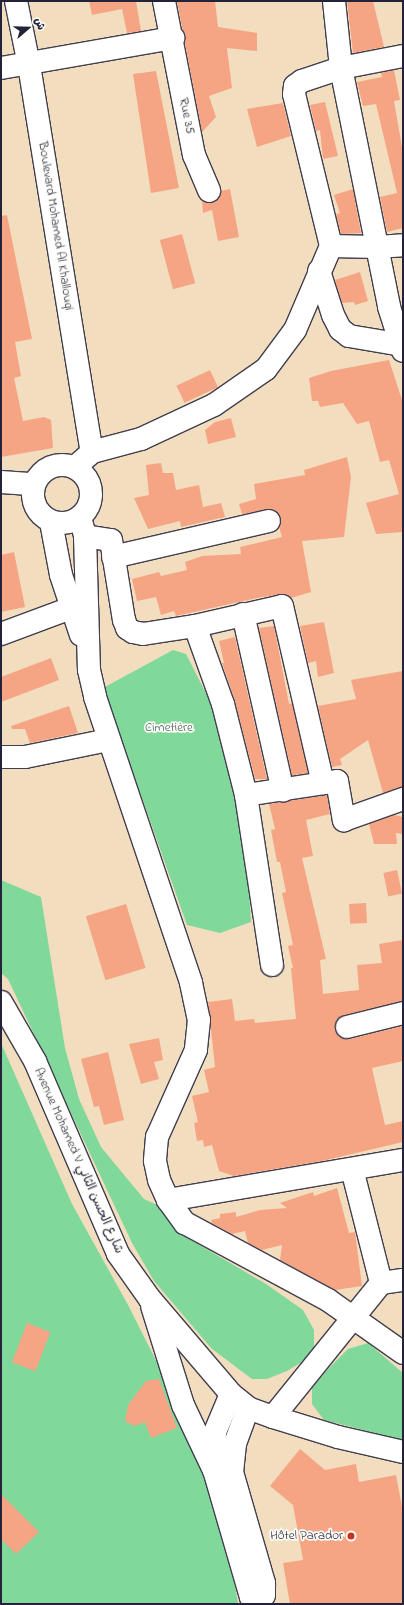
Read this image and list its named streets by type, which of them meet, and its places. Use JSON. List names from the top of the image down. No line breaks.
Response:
{"streets":{"street":["Rue 35","Boulevard Mohamed Al Khallouqi","Avenue Mohamed V شارع الحسن الثاني"]},"parks":["Cimetière"],"places":["Hôtel Parador"],"north":"right"}
